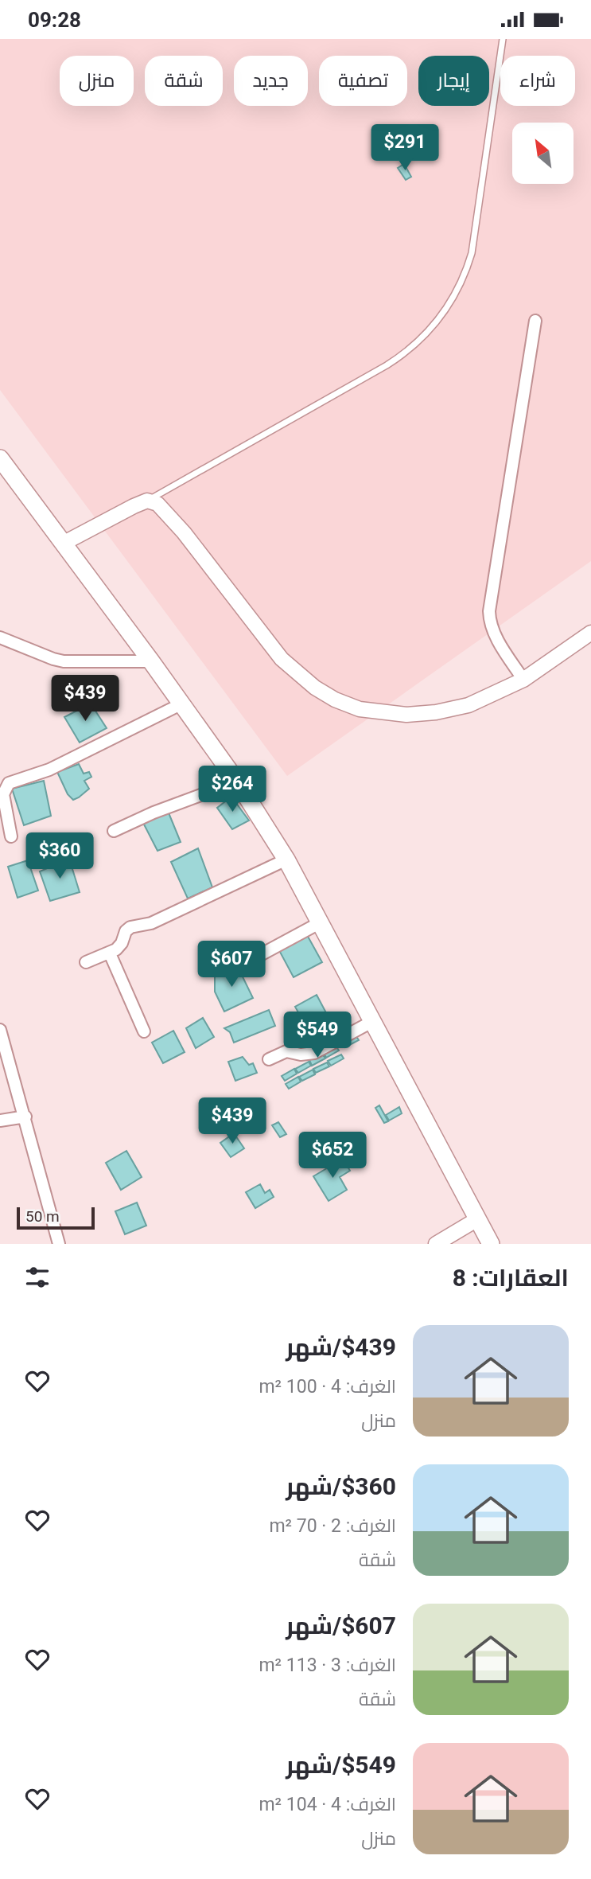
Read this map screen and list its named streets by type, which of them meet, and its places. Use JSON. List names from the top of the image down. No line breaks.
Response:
{"scale_bar":"50 m","north":"top left","page":{"status":"09:28","chip":["شراء","إيجار","تصفية","جديد","شقة","منزل"],"price":["$291","$439","$264","$360","$607","$549","$439","$652"],"scale":"50 m","heading":"العقارات: 8","list":[{"name":"$439/شهر","note":"الغرف: 4 · 100 m² · منزل"},{"name":"$360/شهر","note":"الغرف: 2 · 70 m² · شقة"},{"name":"$607/شهر","note":"الغرف: 3 · 113 m² · شقة"},{"name":"$549/شهر","note":"الغرف: 4 · 104 m² · منزل"}]}}
